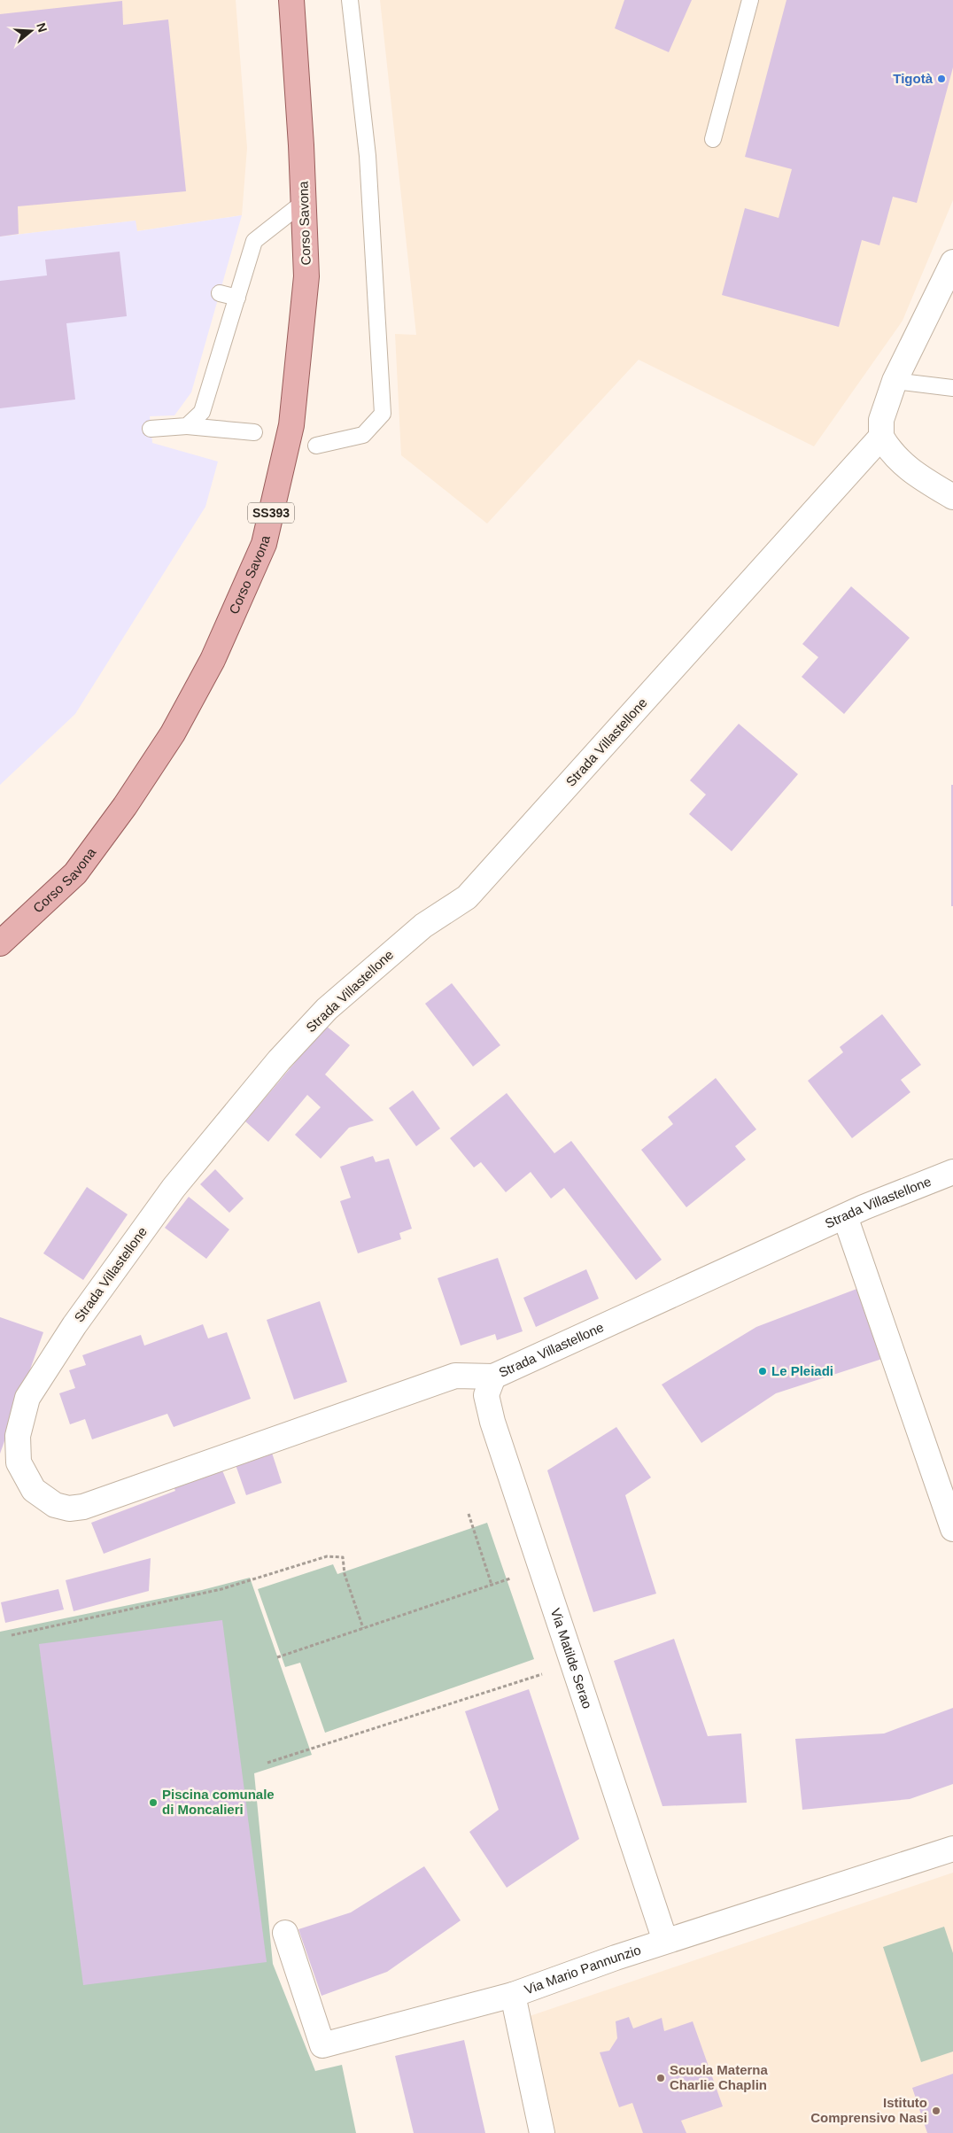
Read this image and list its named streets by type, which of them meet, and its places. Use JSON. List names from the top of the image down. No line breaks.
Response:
{"streets":{"main road":["Corso Savona","SS393"],"street":["Strada Villastellone","Via Matilde Serao","Via Mario Pannunzio"]},"crossings":[["Strada Villastellone","Via Matilde Serao"],["Via Matilde Serao","Via Mario Pannunzio"]],"places":["Tigotà","Le Pleiadi","Piscina comunale di Moncalieri","Scuola Materna Charlie Chaplin","Istituto Comprensivo Nasi"],"north":"right"}
